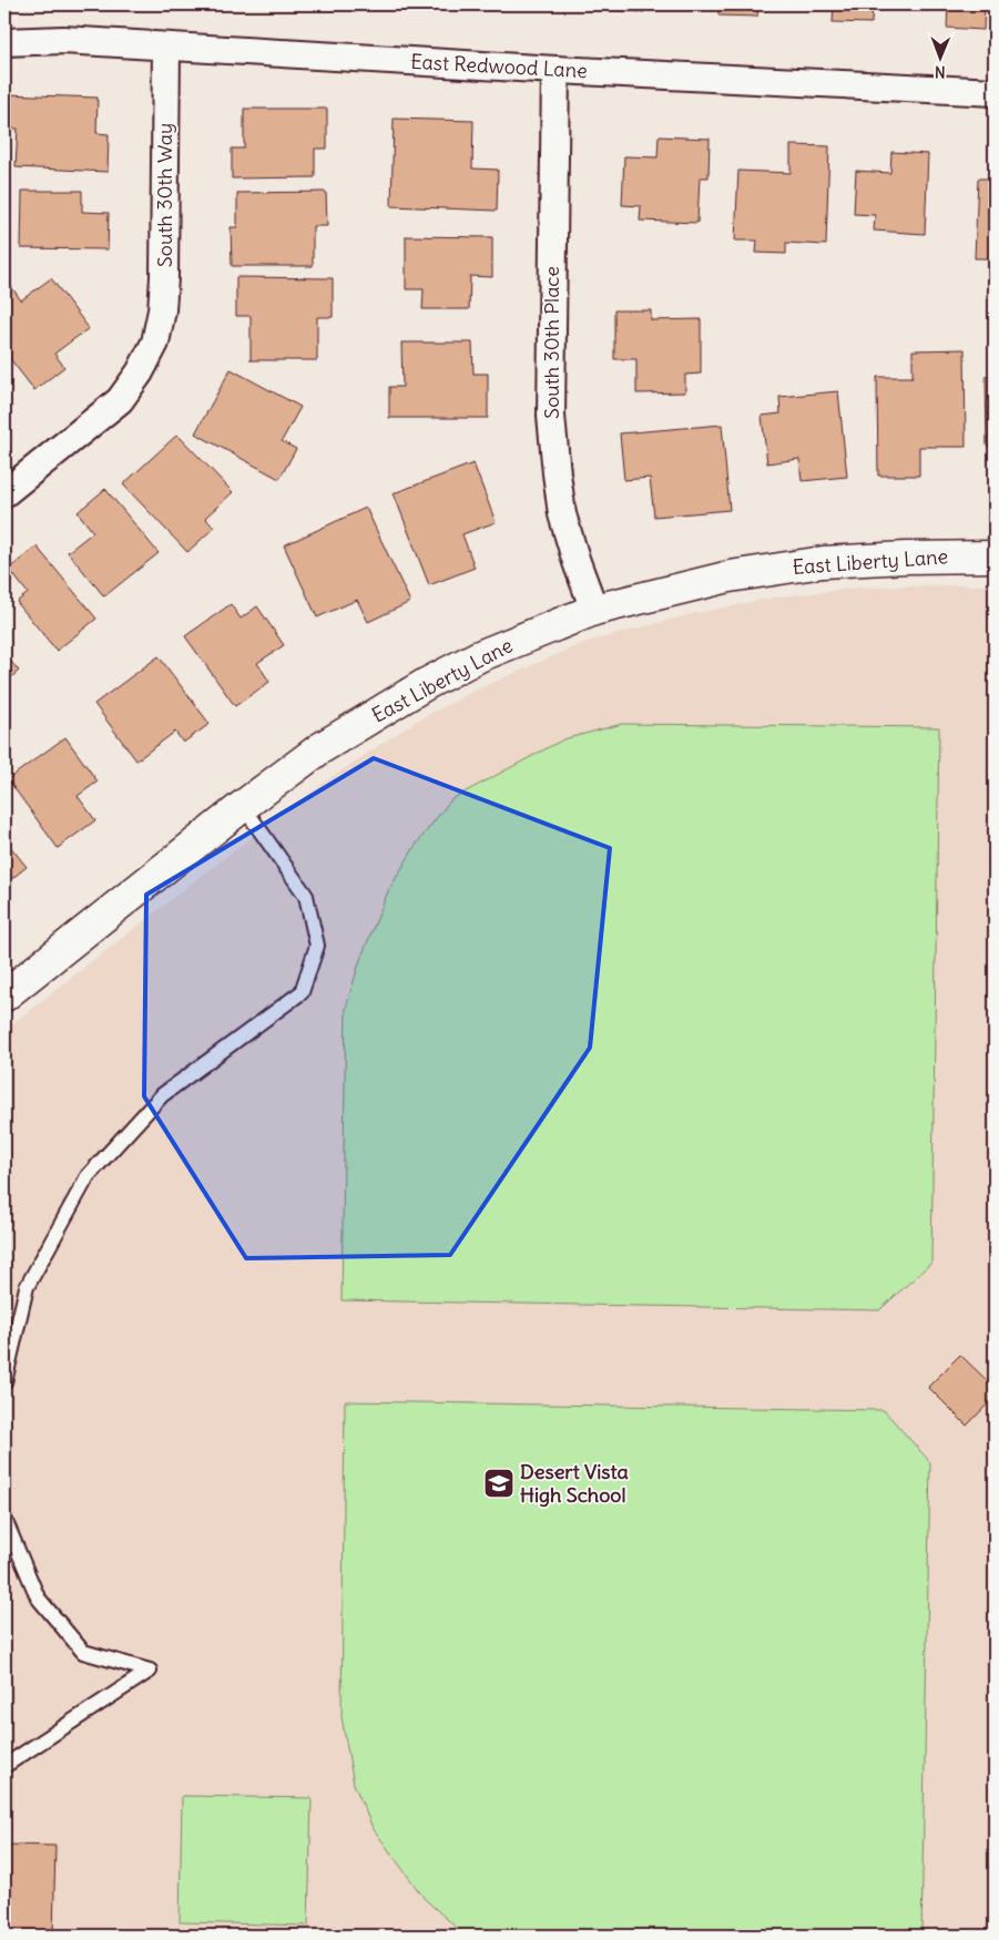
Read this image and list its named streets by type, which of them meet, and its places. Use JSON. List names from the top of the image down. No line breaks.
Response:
{"streets":{"street":["East Redwood Lane","South 30th Way","South 30th Place","East Liberty Lane"]},"crossings":[["East Redwood Lane","South 30th Way"],["East Redwood Lane","South 30th Place"],["South 30th Place","East Liberty Lane"]],"places":{"school or university":["Desert Vista High School"]},"north":"bottom"}
